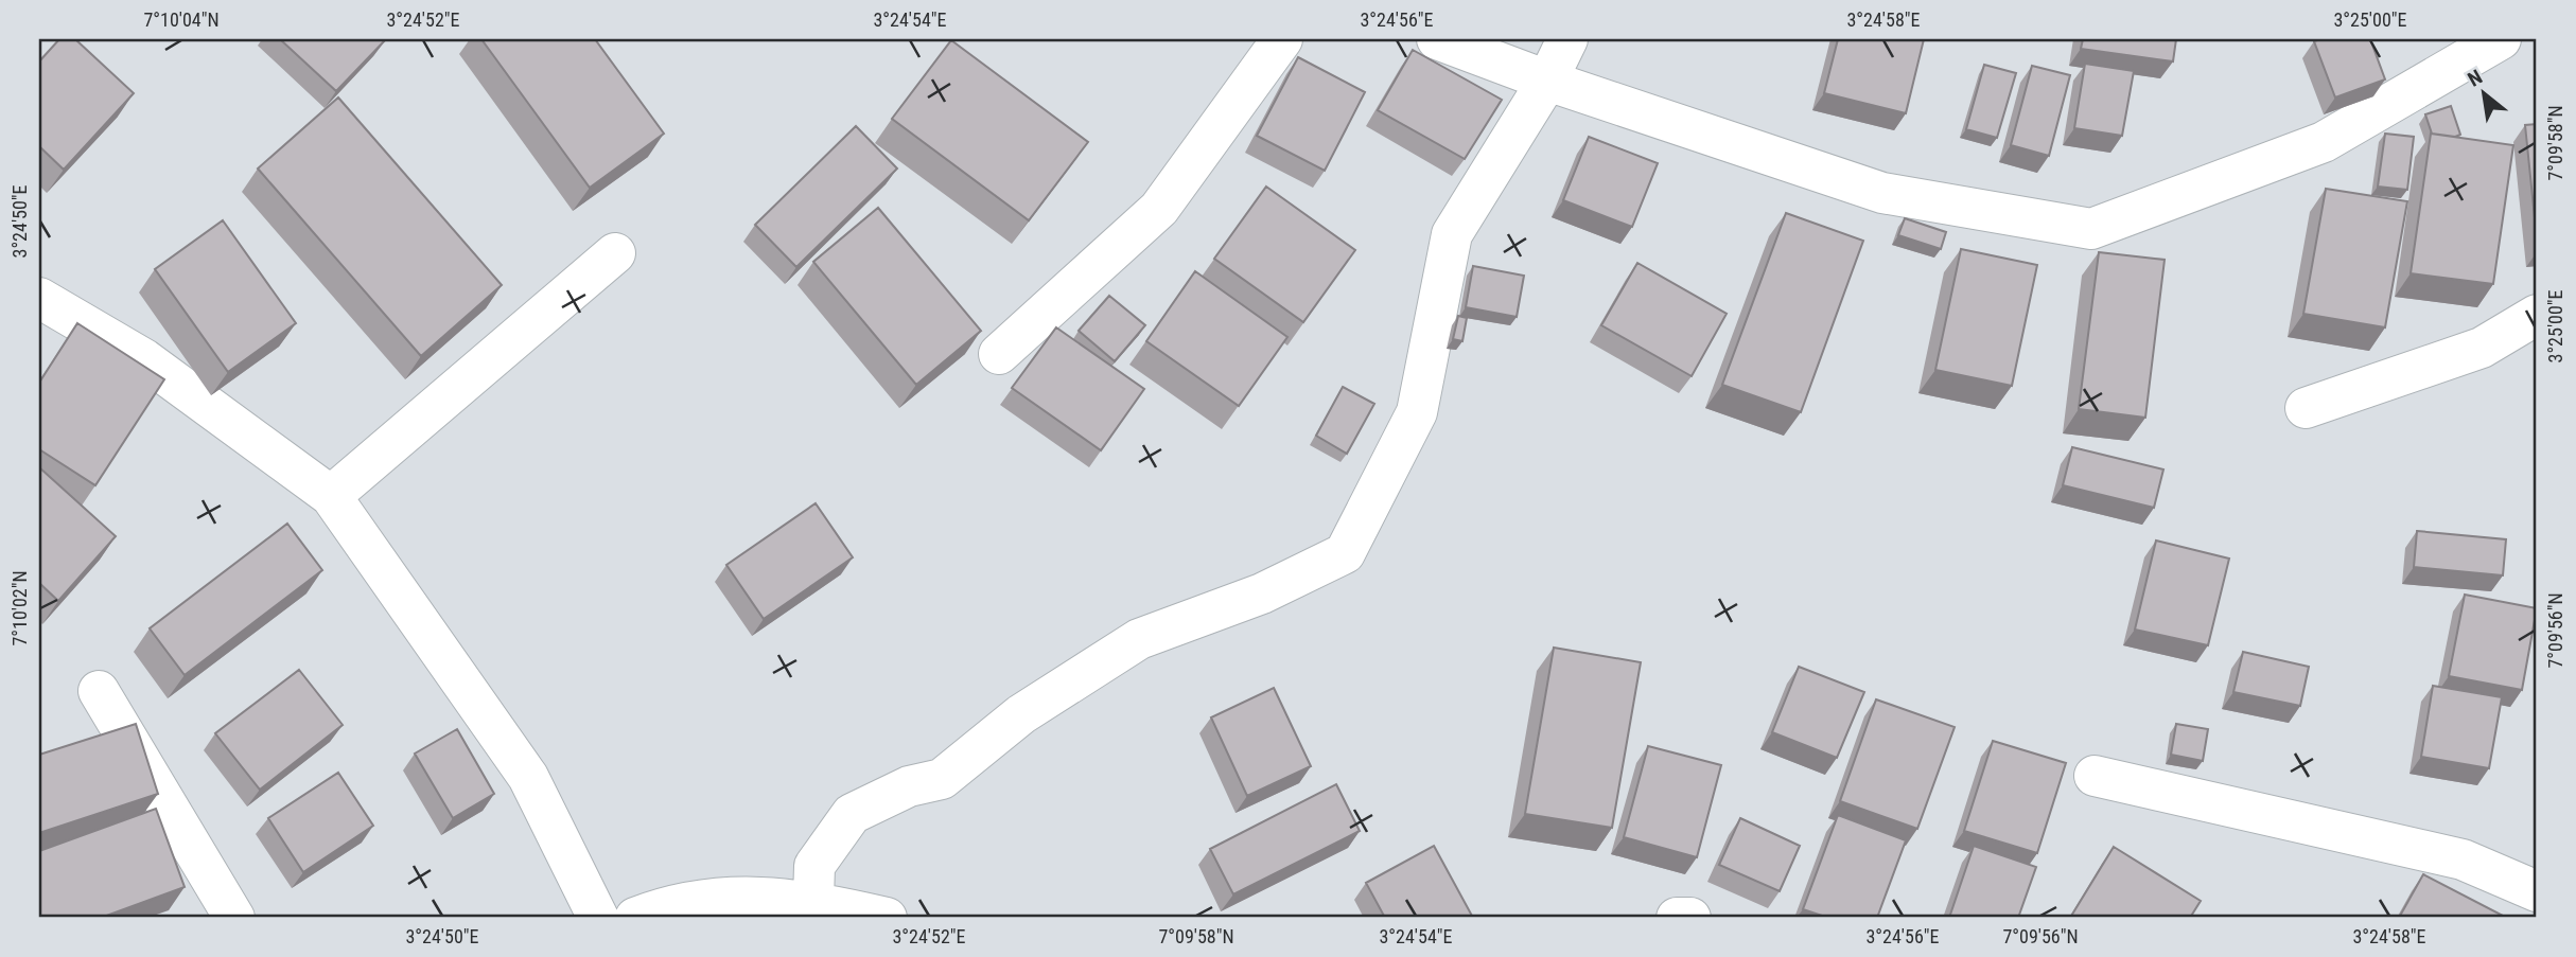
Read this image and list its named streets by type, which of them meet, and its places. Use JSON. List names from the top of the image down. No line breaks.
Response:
{"north":"top left","coordinates":["7°10'04\"N","3°24'52\"E","3°24'54\"E","3°24'56\"E","3°24'58\"E","3°25'00\"E","7°09'58\"N","3°24'50\"E","7°10'02\"N","7°09'56\"N"]}
